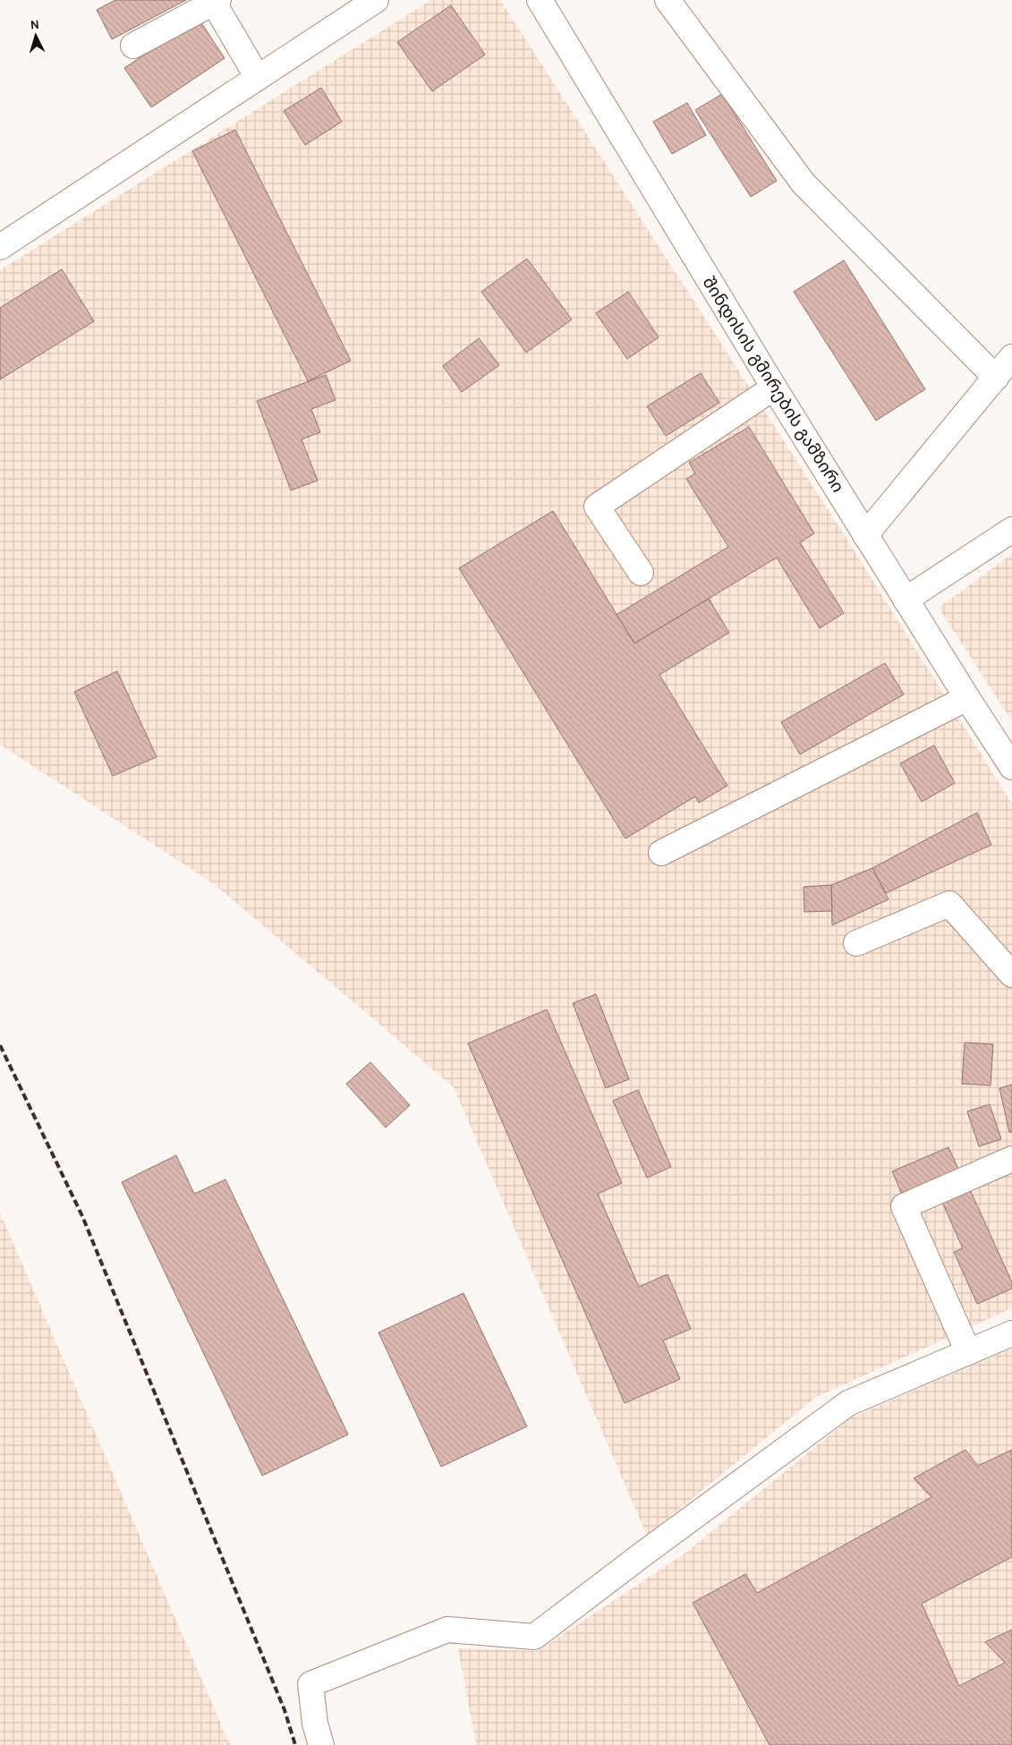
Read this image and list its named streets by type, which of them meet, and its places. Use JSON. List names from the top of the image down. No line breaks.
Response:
{"streets":{"street":["შინდისის გმირების გამზირი"]},"north":"top"}
